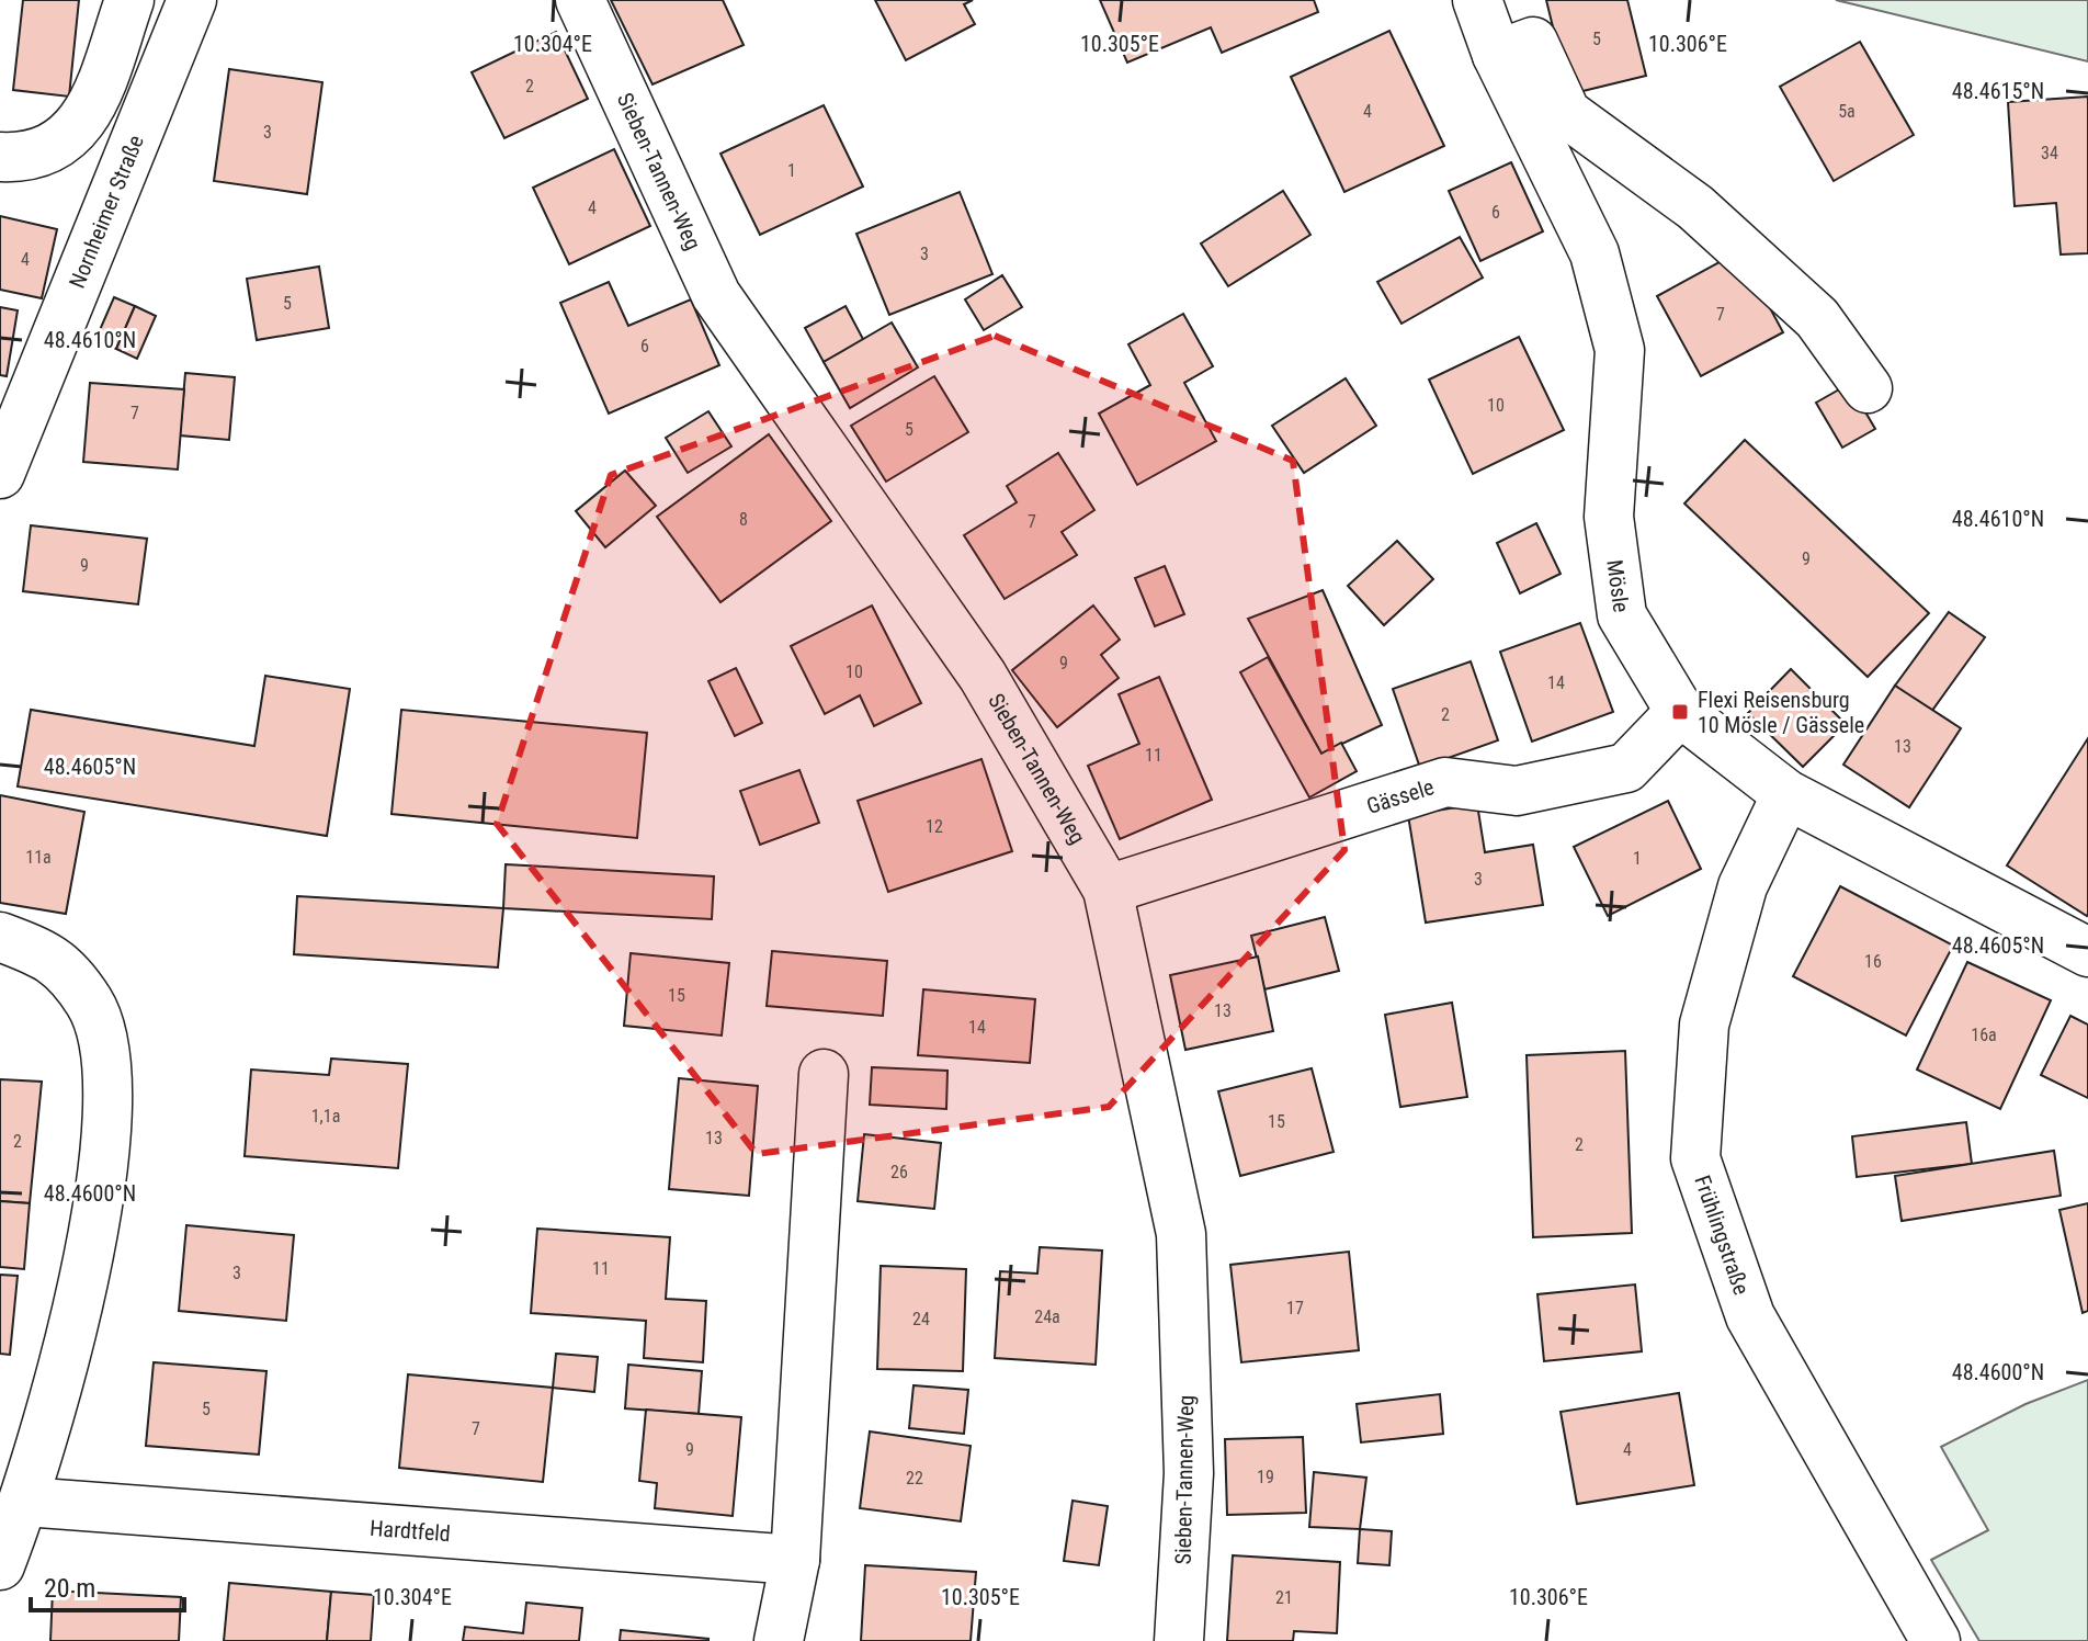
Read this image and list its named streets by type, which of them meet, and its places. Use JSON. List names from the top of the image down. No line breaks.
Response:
{"streets":{"street":["Sieben-Tannen-Weg","Nornheimer Straße","Mösle","Gässele","Frühlingstraße","Hardtfeld"]},"crossings":[["Sieben-Tannen-Weg","Gässele"],["Mösle","Gässele"],["Mösle","Frühlingstraße"]],"places":{"transit":["Flexi Reisensburg 10 Mösle / Gässele"]},"house_numbers":["5","2","4","5a","3","34","1","4","6","3","4","5","7","6","10","7","5","8","7","9","9","9","10","14","2","13","11","12","11a","1","3","16","15","13","14","16a","1,1a","15","13","2","2","26","11","3","17","24a","24","5","7","9","4","19","22","21"],"scale_bar":"20 m","coordinates":["10.304°E","10.305°E","10.306°E","48.4615°N","48.4610°N","48.4605°N","48.4600°N"]}
